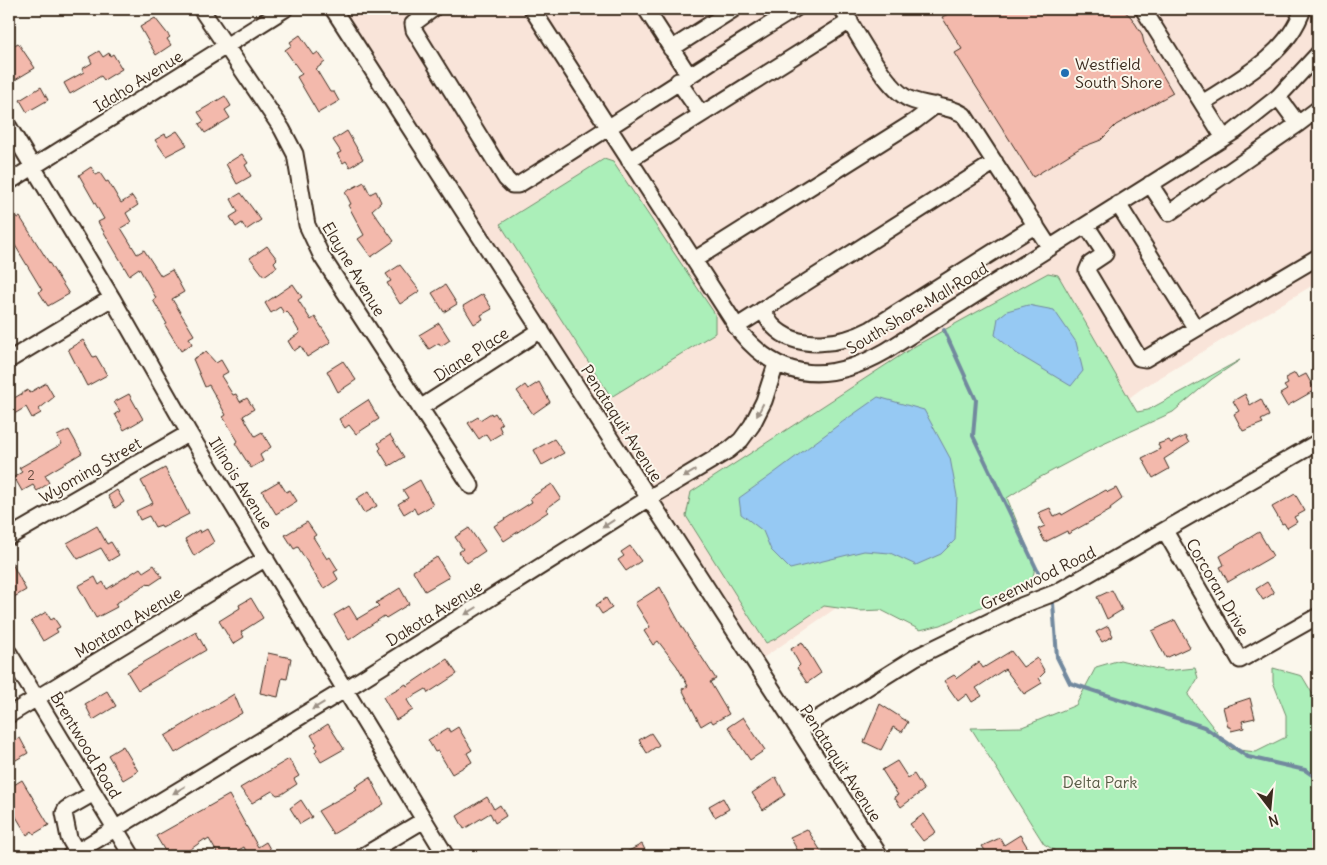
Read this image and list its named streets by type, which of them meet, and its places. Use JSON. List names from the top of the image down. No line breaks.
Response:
{"streets":{"street":["Idaho Avenue","Elayne Avenue","South Shore Mall Road","Diane Place","Penataquit Avenue","Wyoming Street","Illinois Avenue","Greenwood Road","Corcoran Drive","Dakota Avenue","Montana Avenue","Brentwood Road"]},"crossings":[["Idaho Avenue","Elayne Avenue"],["Idaho Avenue","Illinois Avenue"],["Elayne Avenue","Diane Place"],["South Shore Mall Road","Dakota Avenue"],["Diane Place","Penataquit Avenue"],["Penataquit Avenue","Greenwood Road"],["Penataquit Avenue","Dakota Avenue"],["Wyoming Street","Illinois Avenue"],["Illinois Avenue","Dakota Avenue"],["Illinois Avenue","Montana Avenue"],["Greenwood Road","Corcoran Drive"],["Dakota Avenue","Brentwood Road"],["Montana Avenue","Brentwood Road"]],"one_way":["Dakota Avenue"],"parks":["Delta Park"],"places":["Westfield South Shore"],"house_numbers":["2"],"north":"bottom"}
